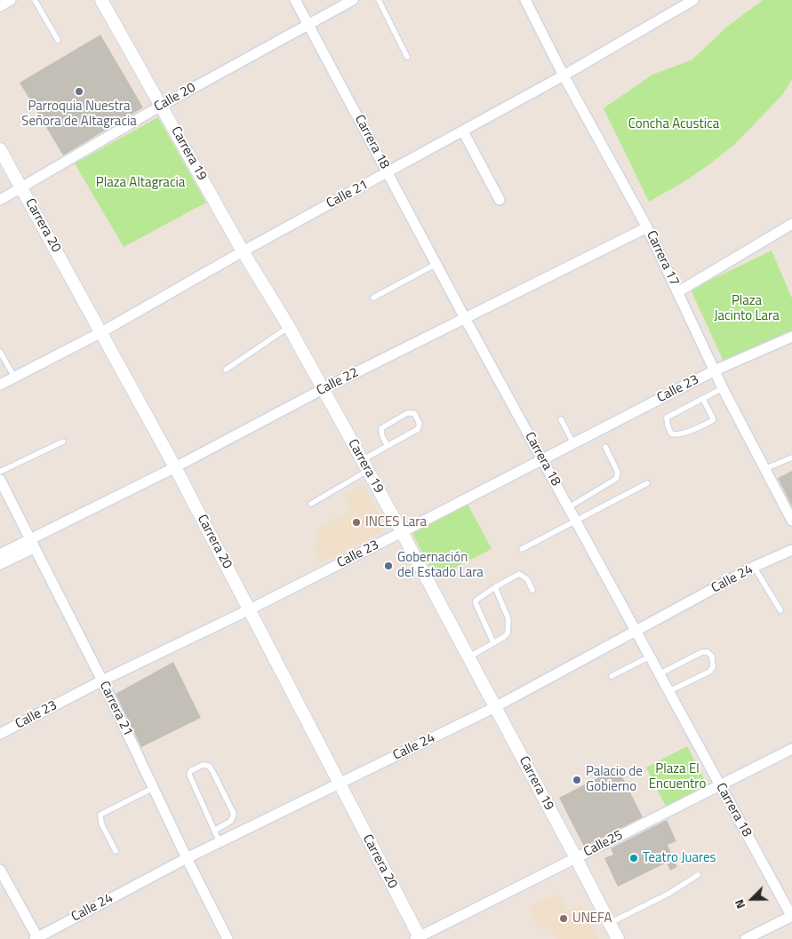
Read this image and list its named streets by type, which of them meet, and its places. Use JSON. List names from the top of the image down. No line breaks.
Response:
{"streets":{"street":["Calle 20","Carrera 18","Carrera 19","Calle 21","Carrera 20","Carrera 17","Calle 22","Calle 23","Calle 24","Carrera 21","Calle25"]},"crossings":[["Calle 20","Carrera 18"],["Calle 20","Carrera 19"],["Calle 20","Carrera 20"],["Carrera 18","Calle 21"],["Carrera 18","Calle 22"],["Carrera 18","Calle 23"],["Carrera 18","Calle 24"],["Carrera 18","Calle25"],["Carrera 19","Calle 21"],["Carrera 19","Calle 22"],["Carrera 19","Calle 23"],["Carrera 19","Calle 24"],["Carrera 19","Calle25"],["Calle 21","Carrera 20"],["Calle 21","Carrera 17"],["Carrera 20","Calle 22"],["Carrera 20","Calle 23"],["Carrera 20","Calle 24"],["Carrera 20","Calle25"],["Carrera 17","Calle 22"],["Carrera 17","Calle 23"],["Calle 22","Carrera 21"],["Calle 23","Carrera 21"],["Calle 24","Carrera 21"]],"parks":["Concha Acustica","Plaza Altagracia","Plaza Jacinto Lara","Plaza El Encuentro"],"places":["Parroquia Nuestra Señora de Altagracia","INCES Lara","Gobernación del Estado Lara","Palacio de Gobierno","Teatro Juares","UNEFA"],"north":"bottom left"}
